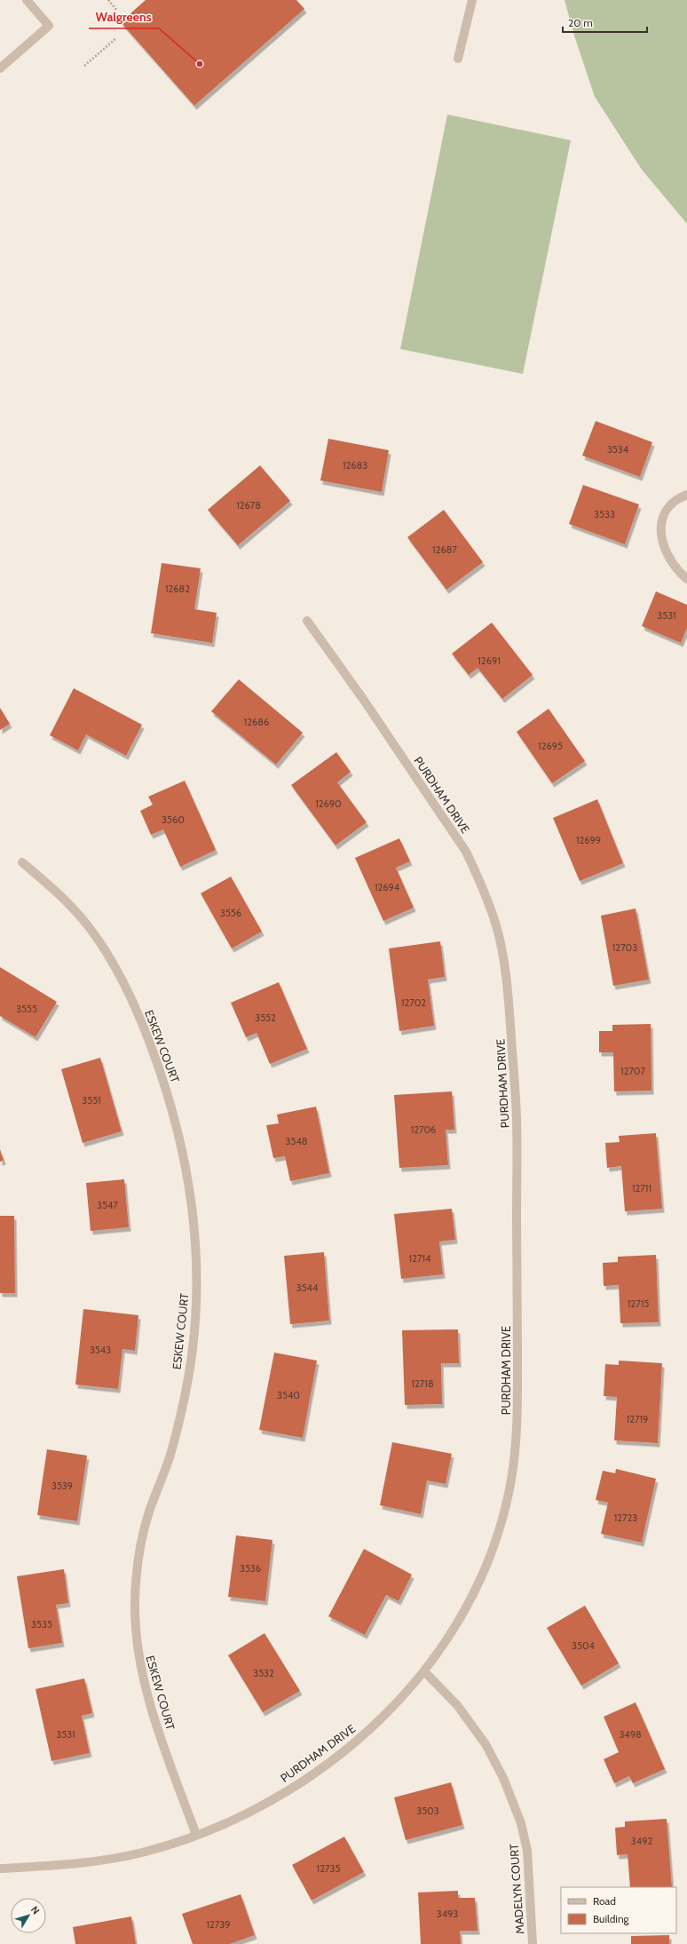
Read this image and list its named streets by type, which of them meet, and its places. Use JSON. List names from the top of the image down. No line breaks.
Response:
{"streets":{"street":["PURDHAM DRIVE","ESKEW COURT","MADELYN COURT"]},"crossings":[["PURDHAM DRIVE","ESKEW COURT"],["PURDHAM DRIVE","MADELYN COURT"]],"places":["Walgreens"],"house_numbers":["3534","12683","12678","3533","12687","12682","3531","12691","12686","12695","12690","3560","12699","12694","3556","12703","12702","3555","3552","12707","3551","12706","3548","12711","3547","12714","3544","12715","3543","12718","3540","12719","3539","12723","3536","3535","3504","3532","3531","3498","3503","3492","12735","3493","12739"],"legend":["Road","Building"],"scale_bar":"20 m","north":"top right"}
